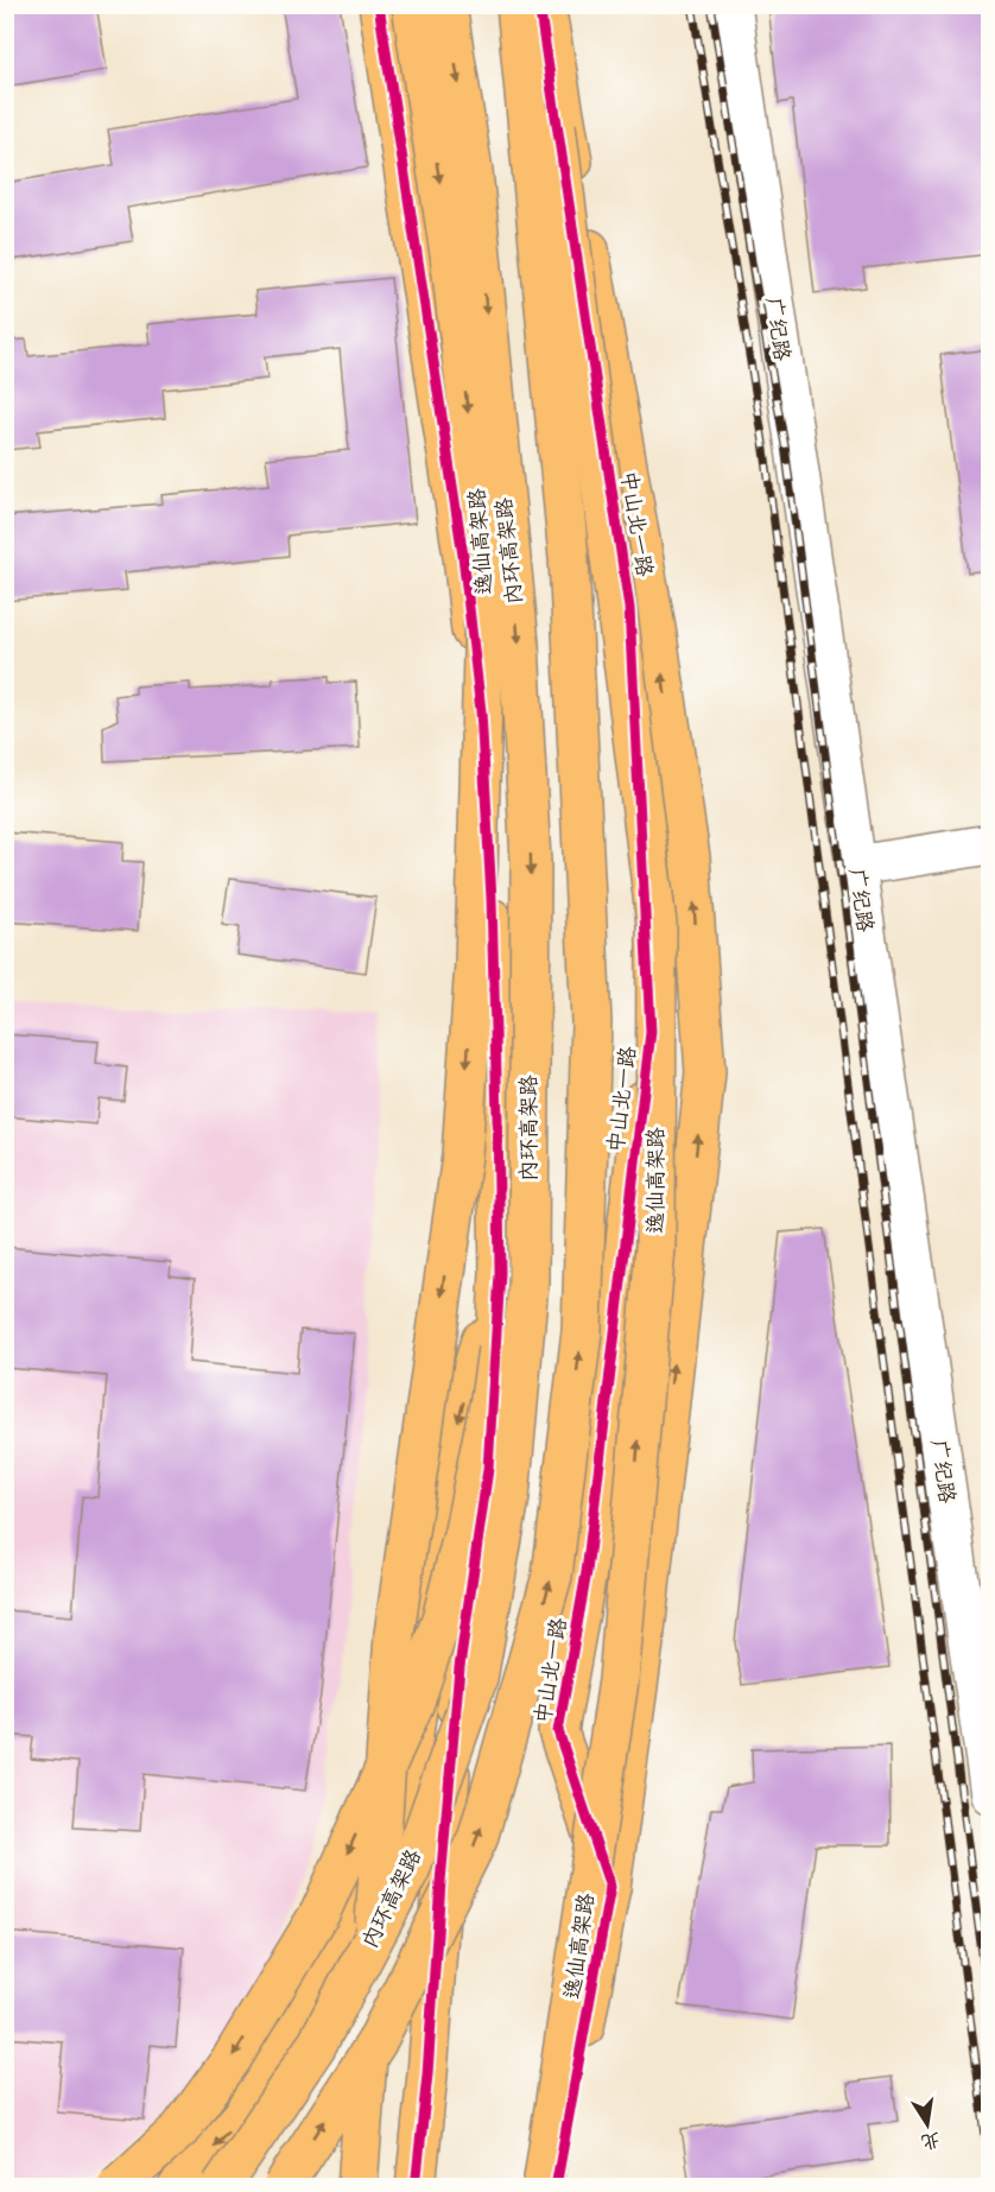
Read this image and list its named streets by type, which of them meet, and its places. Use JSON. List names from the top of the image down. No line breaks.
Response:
{"streets":{"main road":["中山北一路","逸仙高架路","内环高架路"],"street":["广纪路"]},"north":"bottom"}
